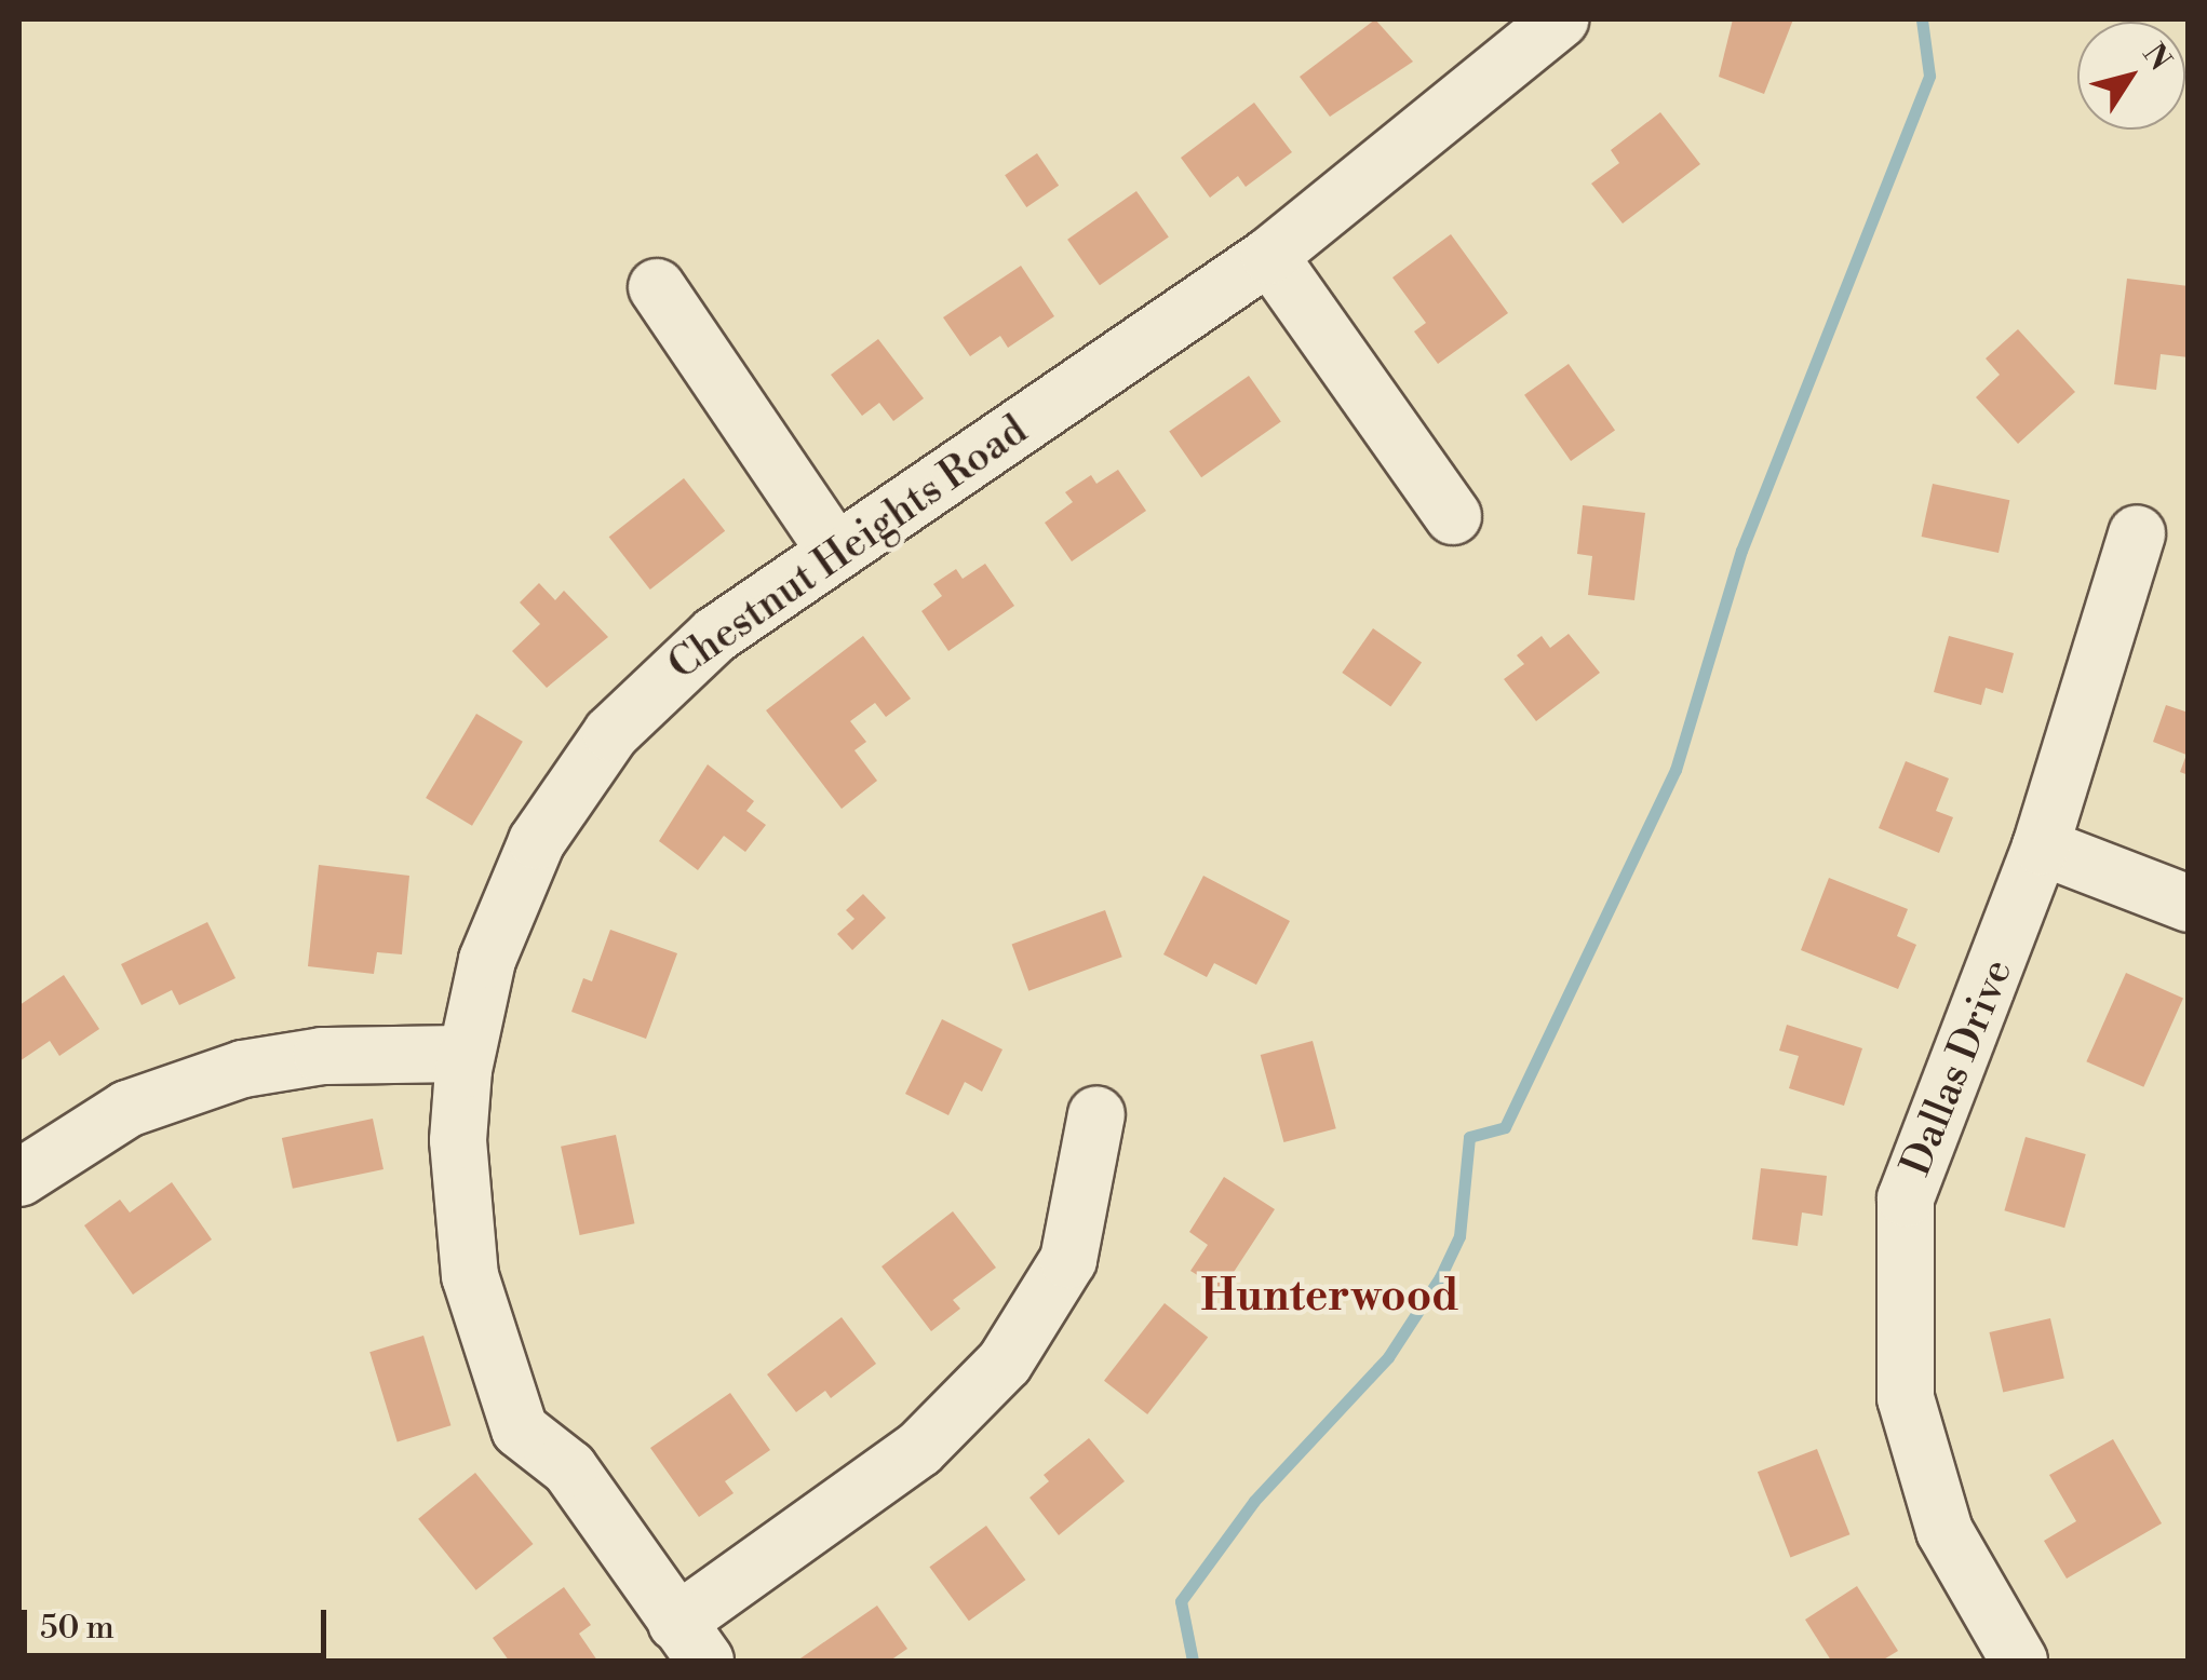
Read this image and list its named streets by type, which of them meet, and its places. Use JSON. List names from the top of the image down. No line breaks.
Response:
{"streets":{"street":["Chestnut Heights Road","Dallas Drive"]},"districts":["Hunterwood"],"scale_bar":"50 m","north":"top right"}
